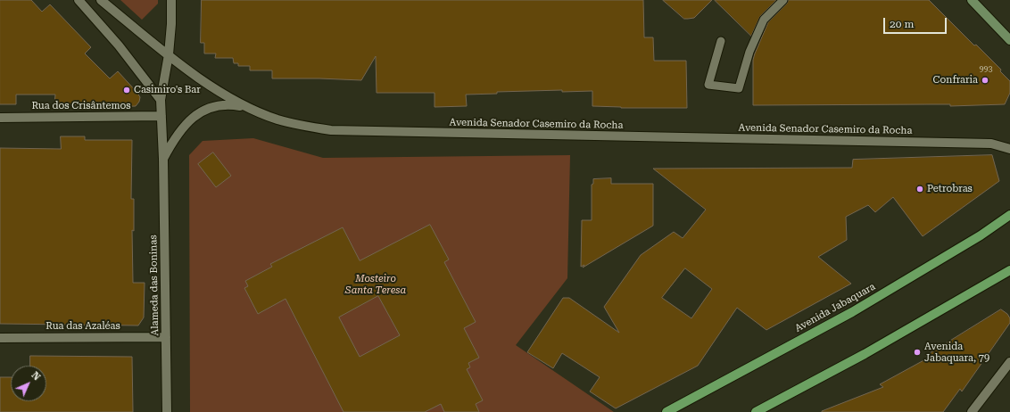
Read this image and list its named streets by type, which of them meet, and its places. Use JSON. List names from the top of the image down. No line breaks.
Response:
{"streets":{"main road":["Avenida Jabaquara"],"street":["Rua dos Crisântemos","Avenida Senador Casemiro da Rocha","Alameda das Boninas","Rua das Azaléas"]},"crossings":[["Rua dos Crisântemos","Alameda das Boninas"],["Avenida Senador Casemiro da Rocha","Alameda das Boninas"],["Alameda das Boninas","Rua das Azaléas"]],"parks":["Mosteiro Santa Teresa"],"places":["Confraria","Casimiro's Bar","Petrobras","Avenida Jabaquara, 79"],"house_numbers":["993"],"scale_bar":"20 m","north":"top right"}
